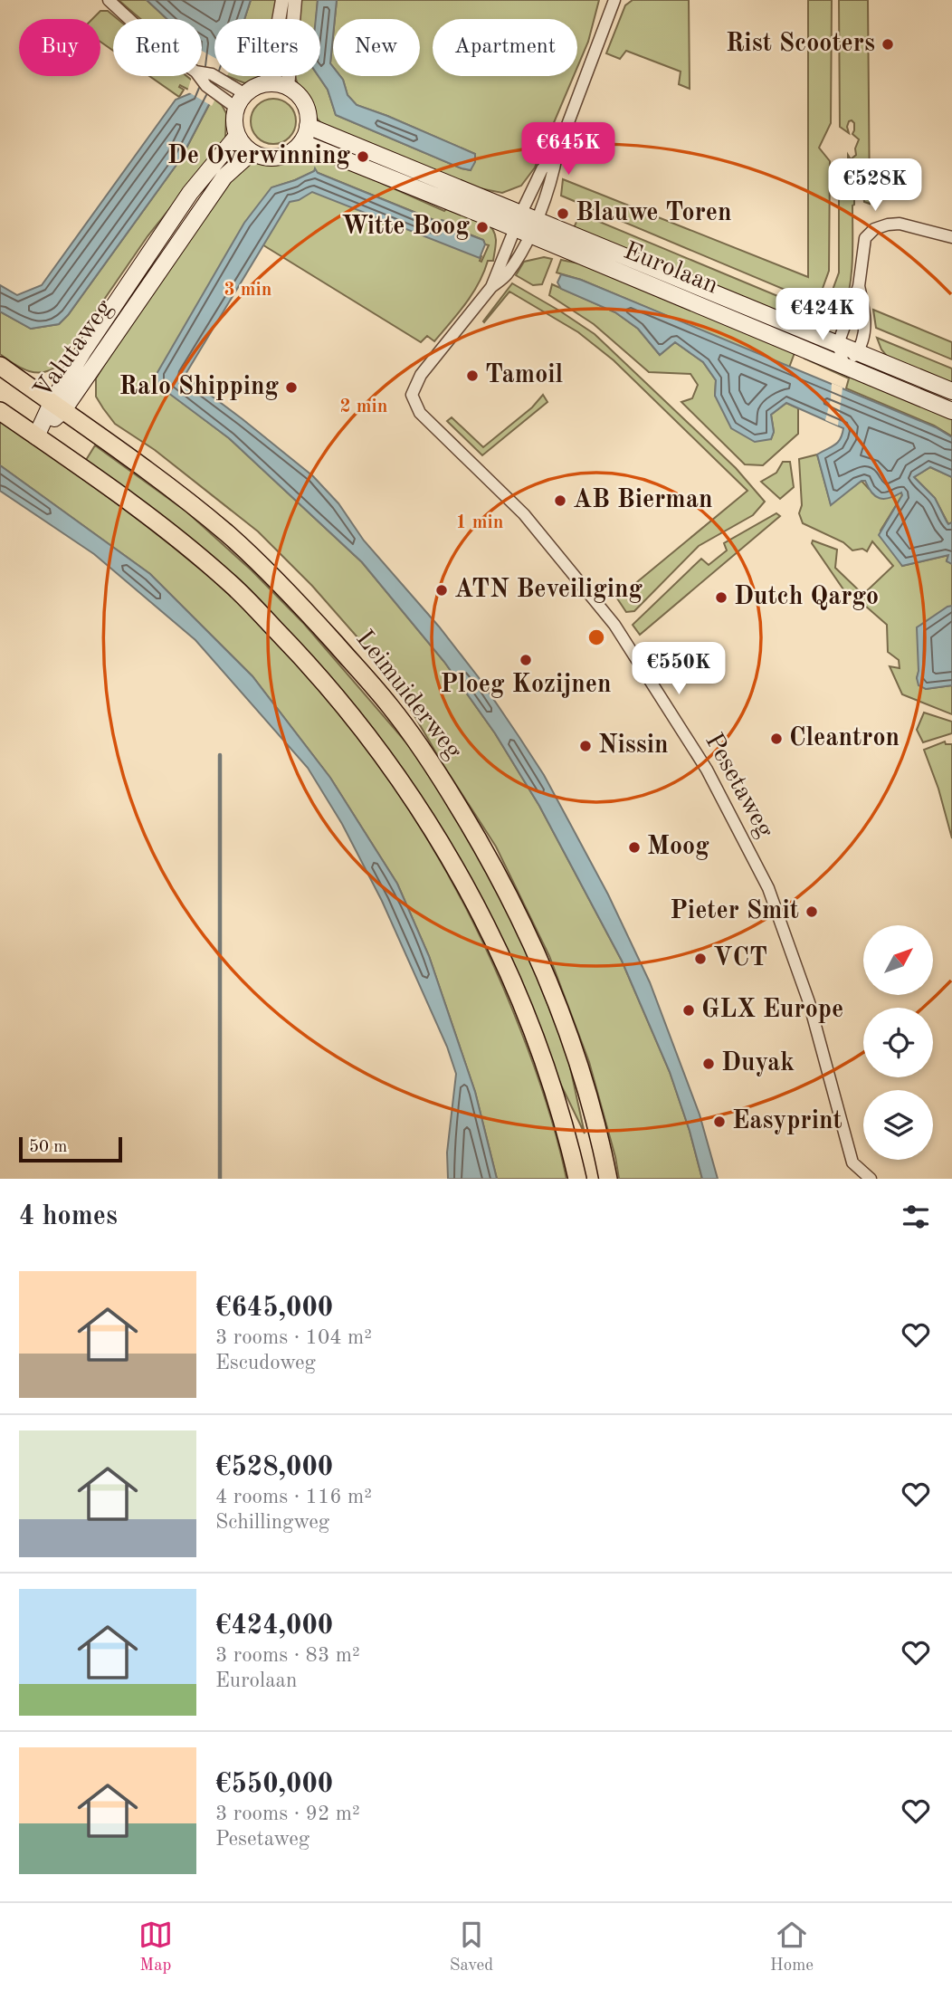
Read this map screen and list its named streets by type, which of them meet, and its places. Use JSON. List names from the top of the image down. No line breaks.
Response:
{"streets":{"main road":["Eurolaan","Valutaweg","Leimuiderweg"],"street":["Pesetaweg"]},"crossings":[["Eurolaan","Valutaweg"],["Eurolaan","Pesetaweg"],["Valutaweg","Leimuiderweg"]],"places":["Rist Scooters","De Overwinning","Blauwe Toren","Witte Boog","Tamoil","Ralo Shipping","AB Bierman","ATN Beveiliging","Dutch Qargo","Ploeg Kozijnen","Cleantron","Nissin","Moog","Pieter Smit","VCT","GLX Europe","Duyak","Easyprint"],"scale_bar":"50 m","north":"top right","page":{"chip":["Buy","Rent","Filters","New","Apartment"],"price":["€645K","€528K","€424K","€550K"],"scale":"50 m","heading":"4 homes","list":[{"name":"€645,000","note":"3 rooms · 104 m² · Escudoweg"},{"name":"€528,000","note":"4 rooms · 116 m² · Schillingweg"},{"name":"€424,000","note":"3 rooms · 83 m² · Eurolaan"},{"name":"€550,000","note":"3 rooms · 92 m² · Pesetaweg"}],"tabs":["Map","Saved","Home"]},"rings":["3 min","2 min","1 min"]}
